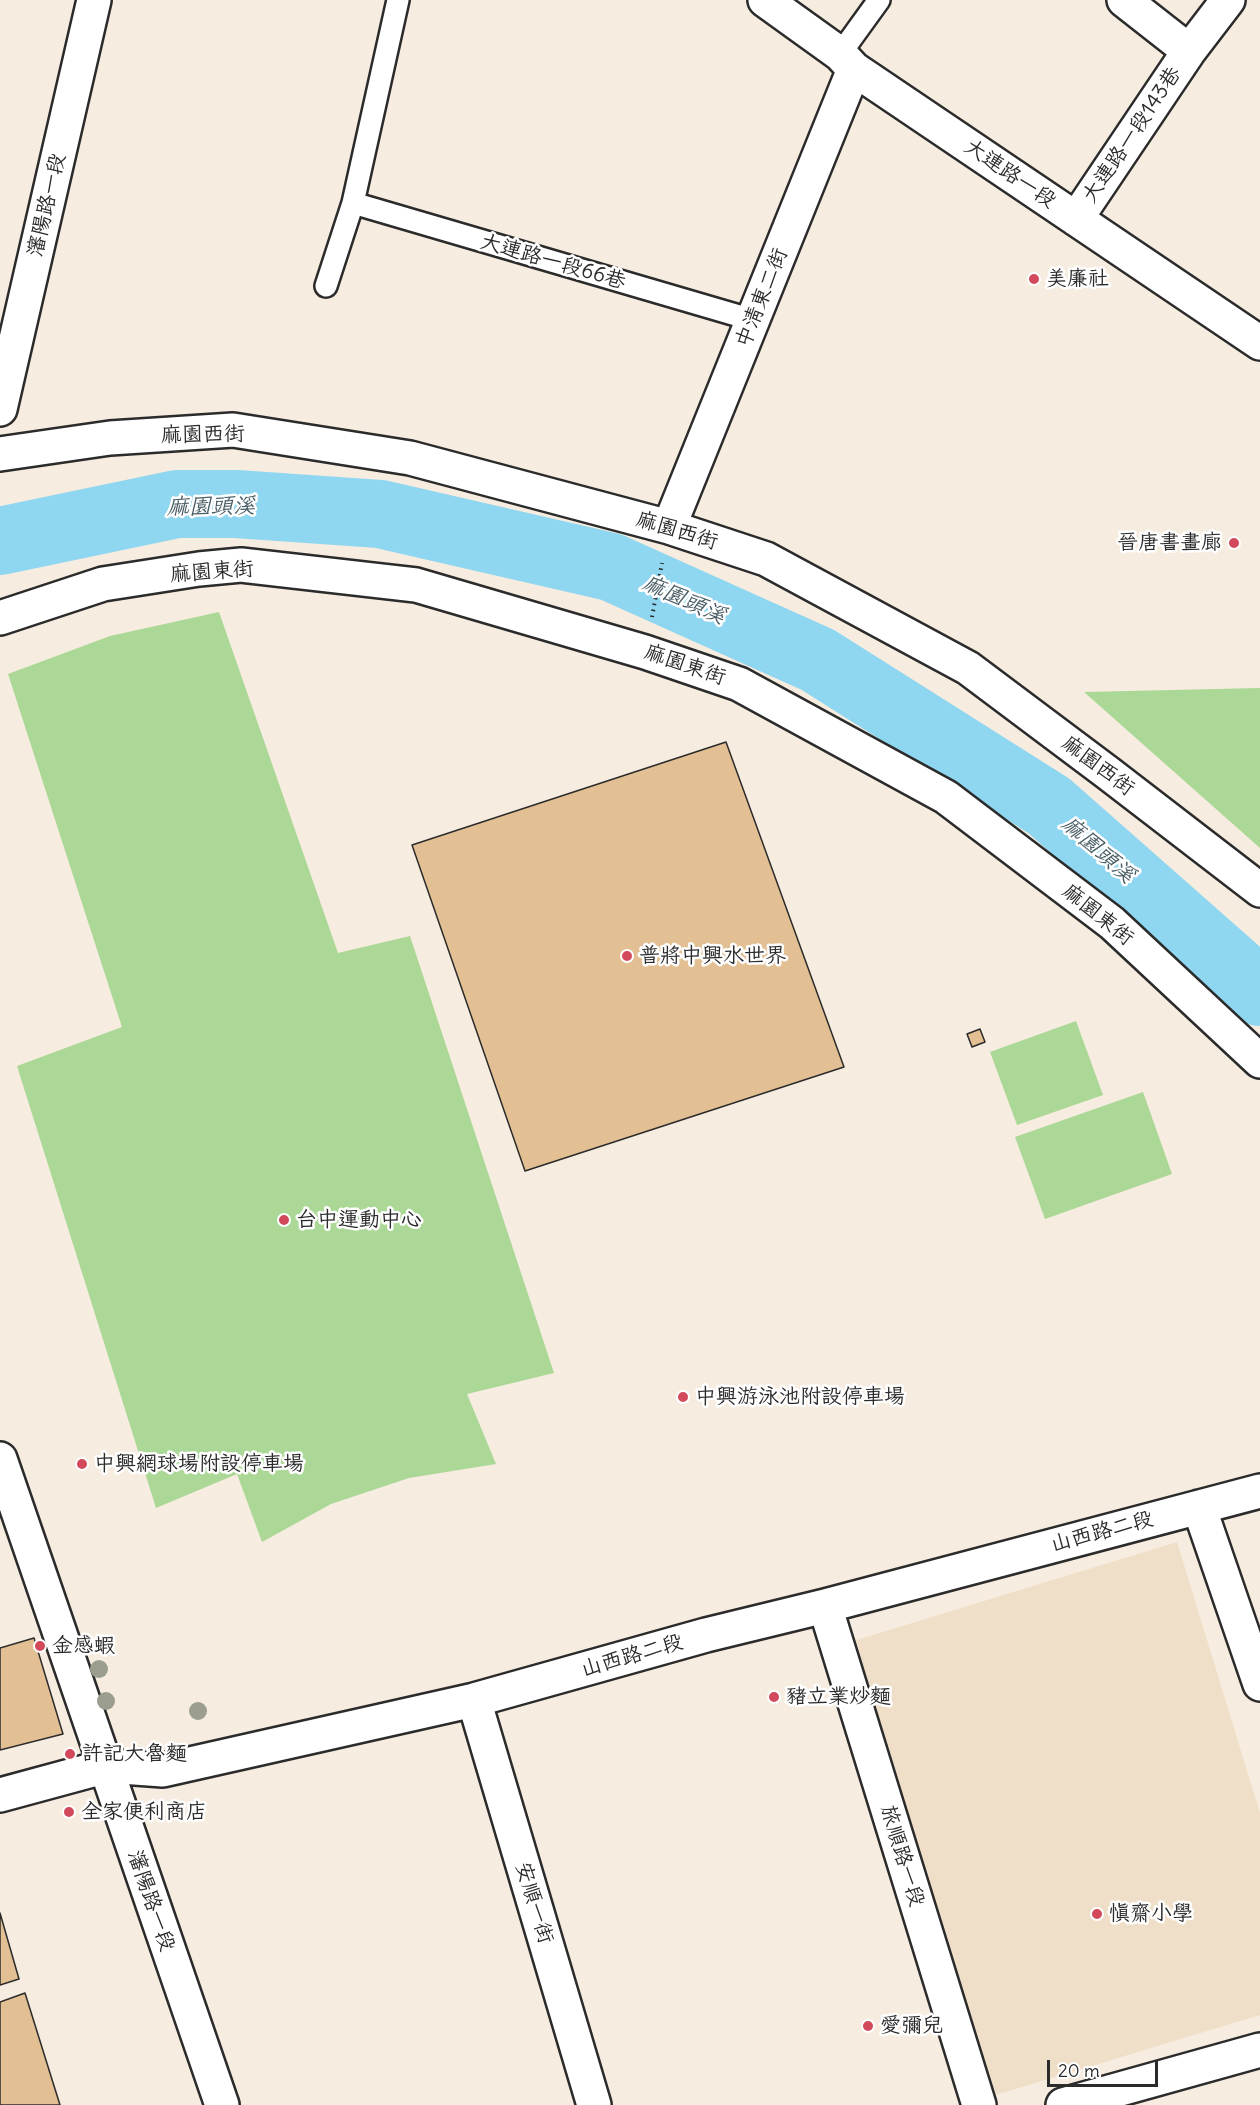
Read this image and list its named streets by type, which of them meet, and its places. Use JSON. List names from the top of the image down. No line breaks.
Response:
{"streets":{"street":["大連路一段143巷","大連路一段","瀋陽路一段","中清東二街","麻園西街","麻園東街","山西路二段","旅順路一段","安順一街"],"lane":["大連路一段66巷"]},"crossings":[["大連路一段143巷","大連路一段"],["大連路一段","中清東二街"],["瀋陽路一段","山西路二段"],["大連路一段66巷","中清東二街"],["中清東二街","麻園西街"],["山西路二段","旅順路一段"],["山西路二段","安順一街"]],"water":["麻園頭溪"],"places":["美廉社","晉唐書畫廊","普將中興水世界","台中運動中心","中興游泳池附設停車場","中興網球場附設停車場","金感蝦","豬立業炒麵","許記大魯麵","全家便利商店","慎齋小學","愛彌兒"],"scale_bar":"20 m"}
